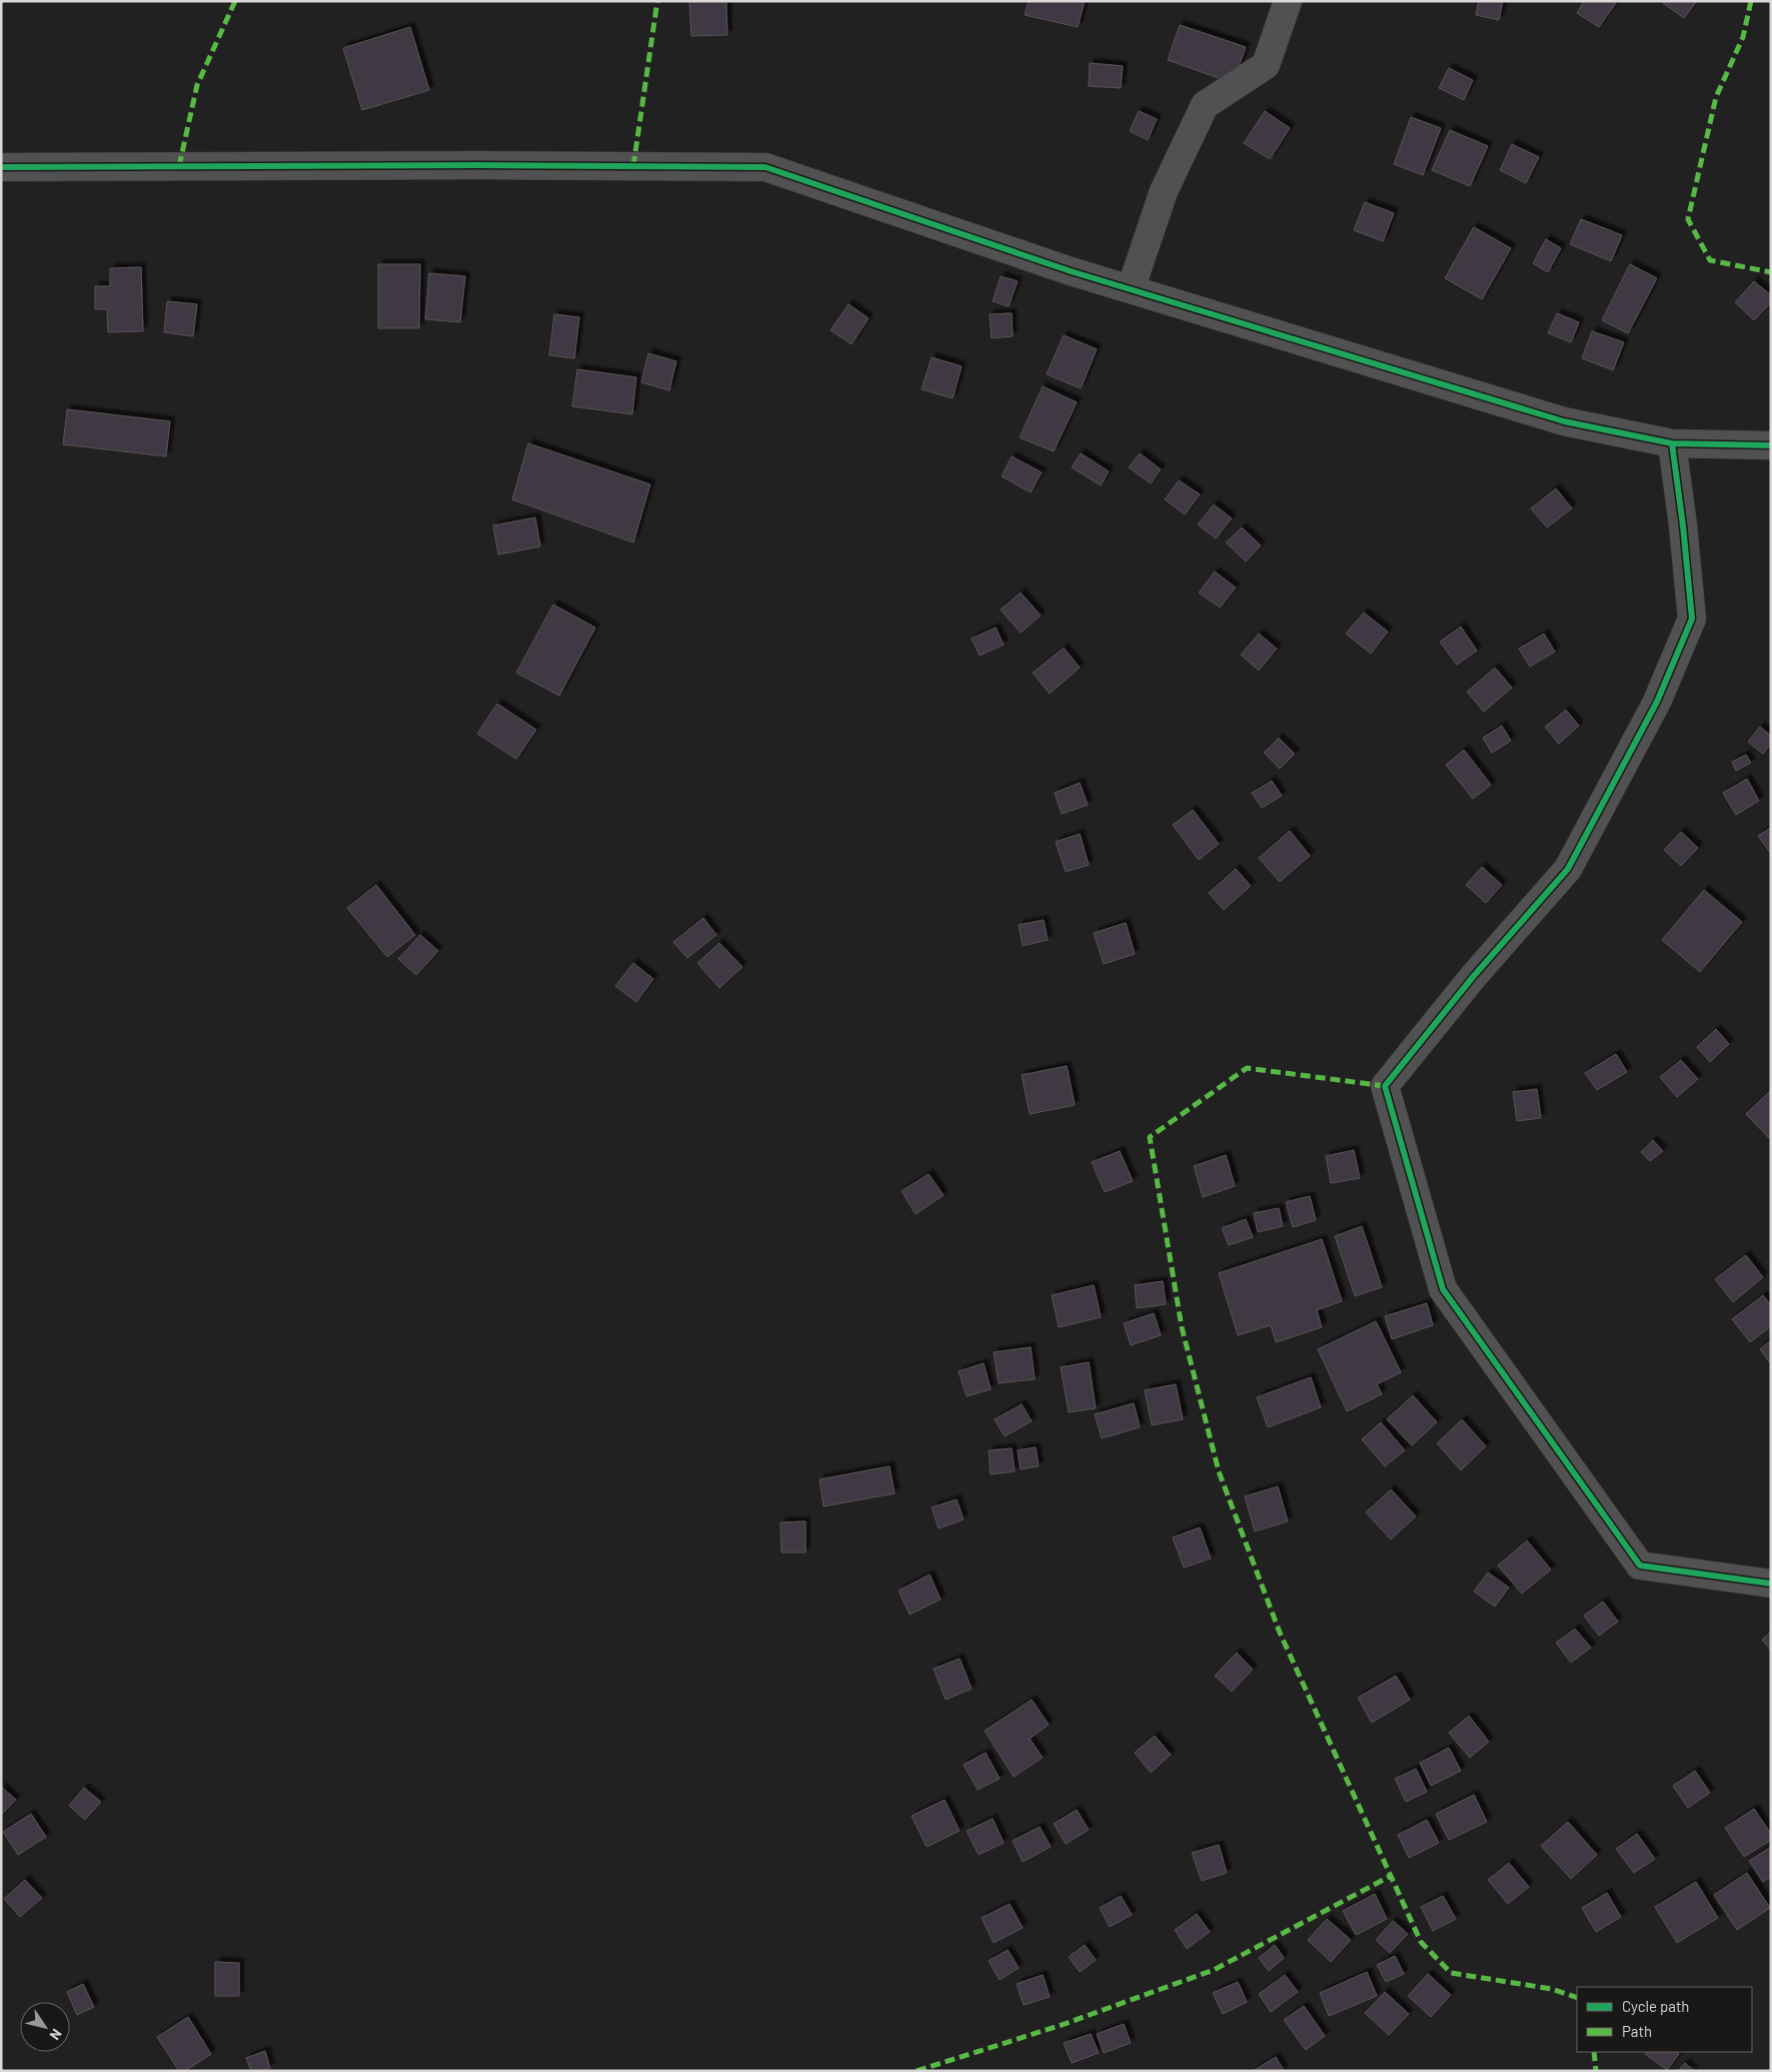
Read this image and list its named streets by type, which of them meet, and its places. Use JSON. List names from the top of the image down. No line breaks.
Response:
{"legend":["Cycle path","Path"],"north":"bottom right"}
